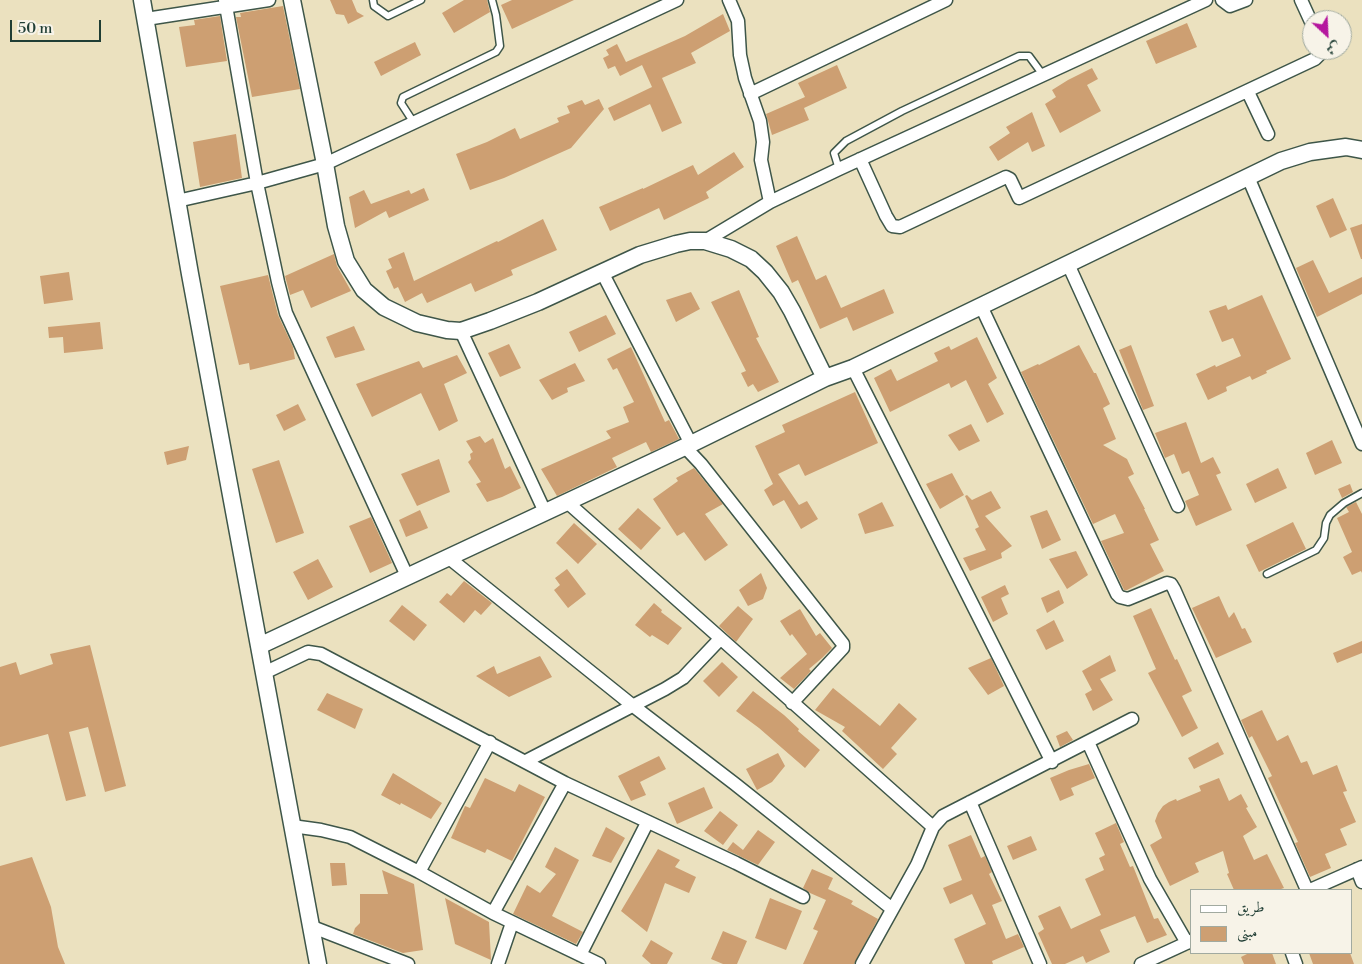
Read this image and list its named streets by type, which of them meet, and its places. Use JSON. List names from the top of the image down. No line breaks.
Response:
{"legend":["طريق","مبنى"],"scale_bar":"50 m","north":"bottom right"}
